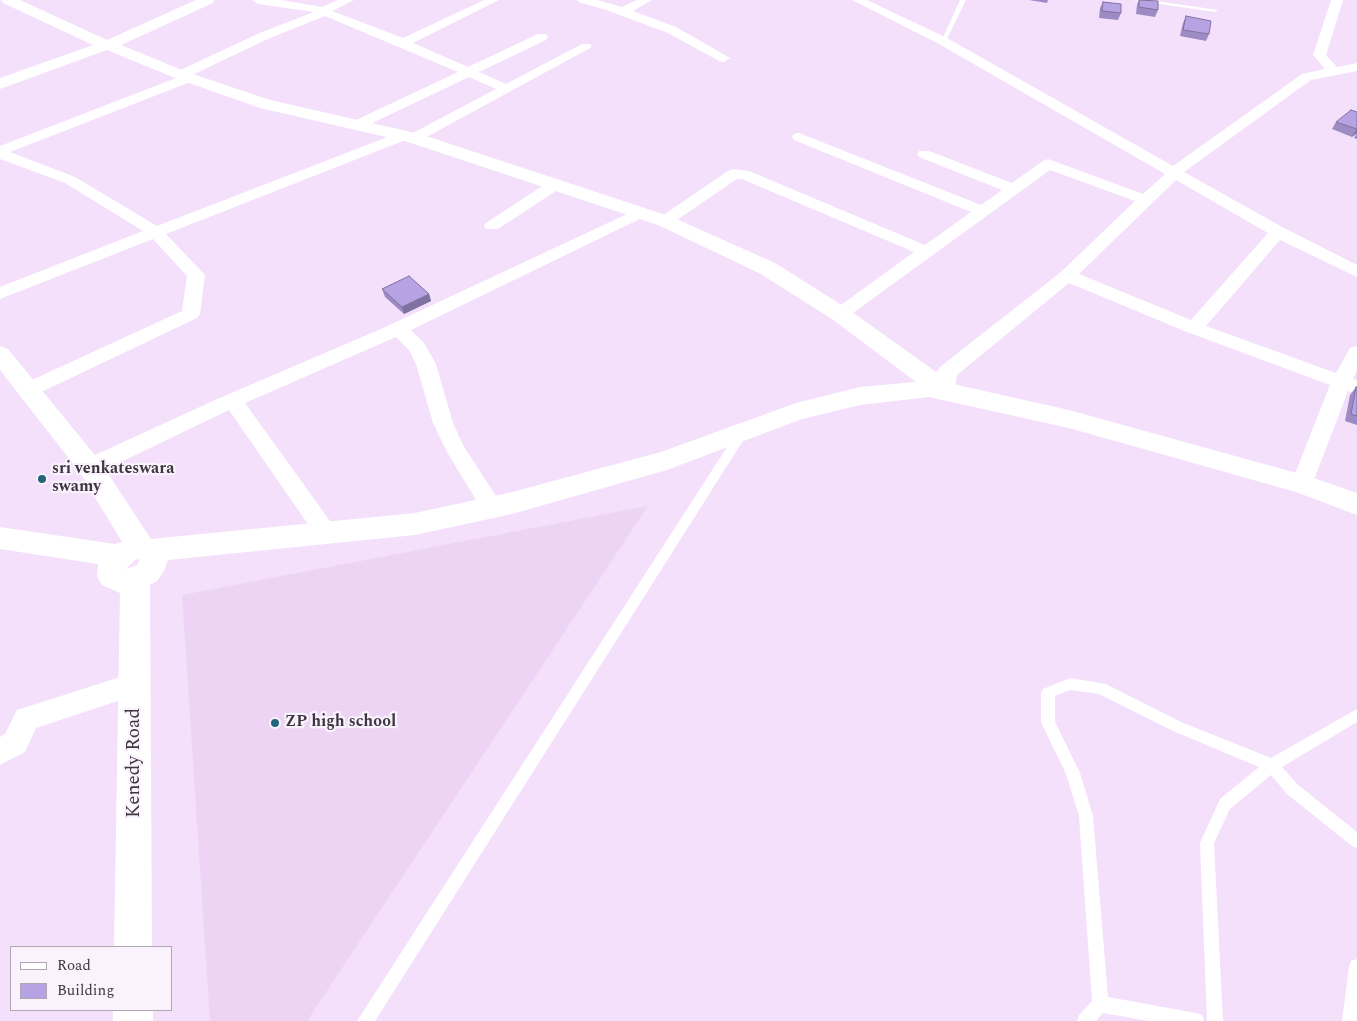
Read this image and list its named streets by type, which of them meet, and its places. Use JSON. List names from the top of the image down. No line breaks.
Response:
{"streets":{"street":["Kenedy Road"]},"places":["sri venkateswara swamy","ZP high school"],"legend":["Road","Building"]}
